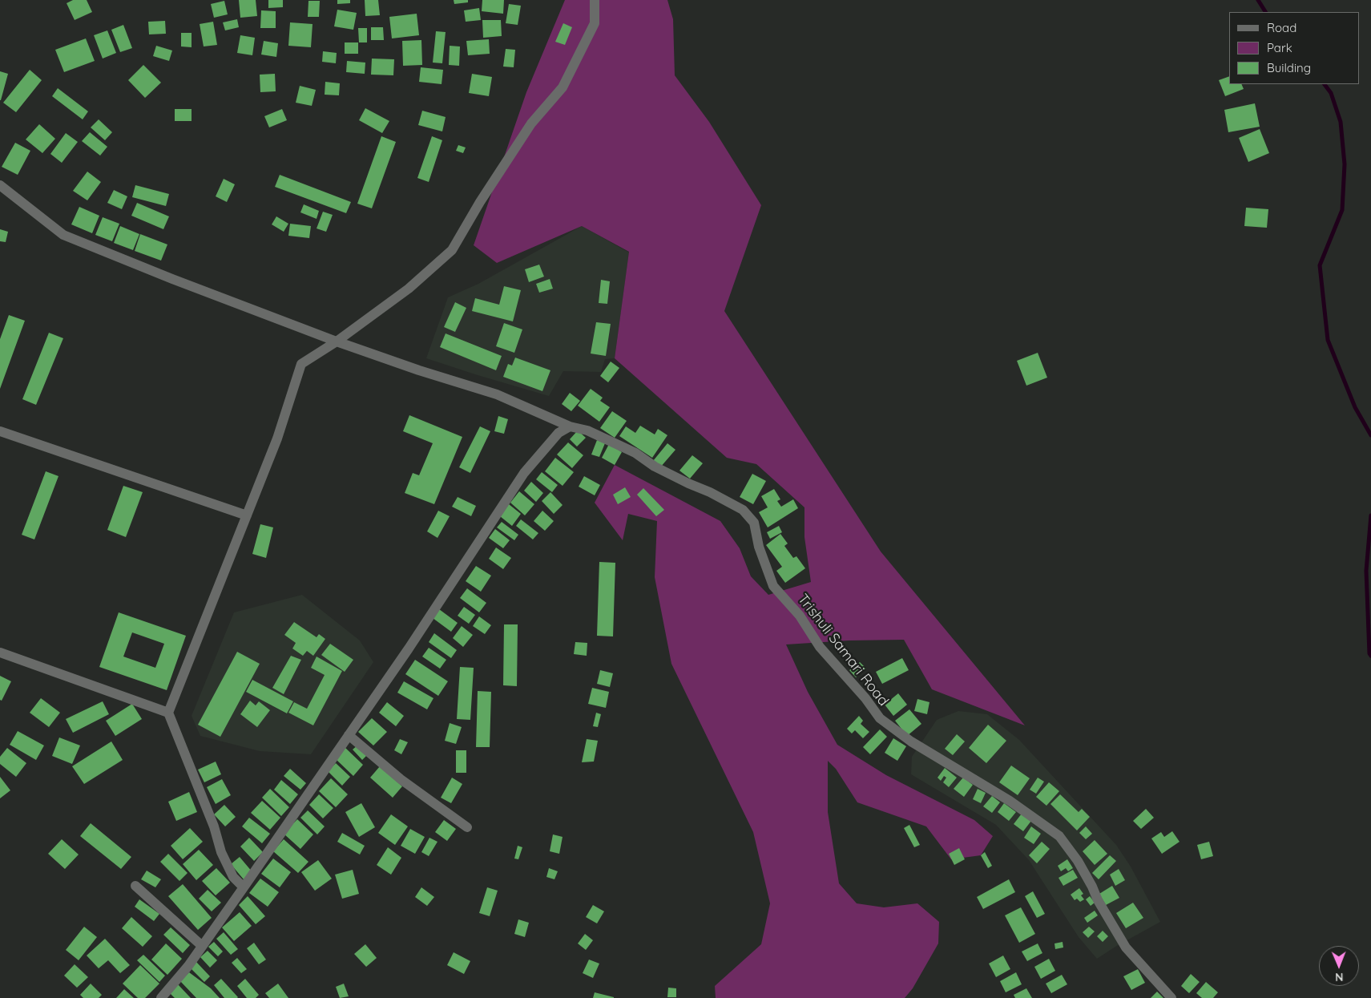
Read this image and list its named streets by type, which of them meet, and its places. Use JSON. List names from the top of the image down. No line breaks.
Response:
{"streets":{"street":["Trishuli Samari Road"]},"legend":["Road","Park","Building"],"north":"bottom"}
